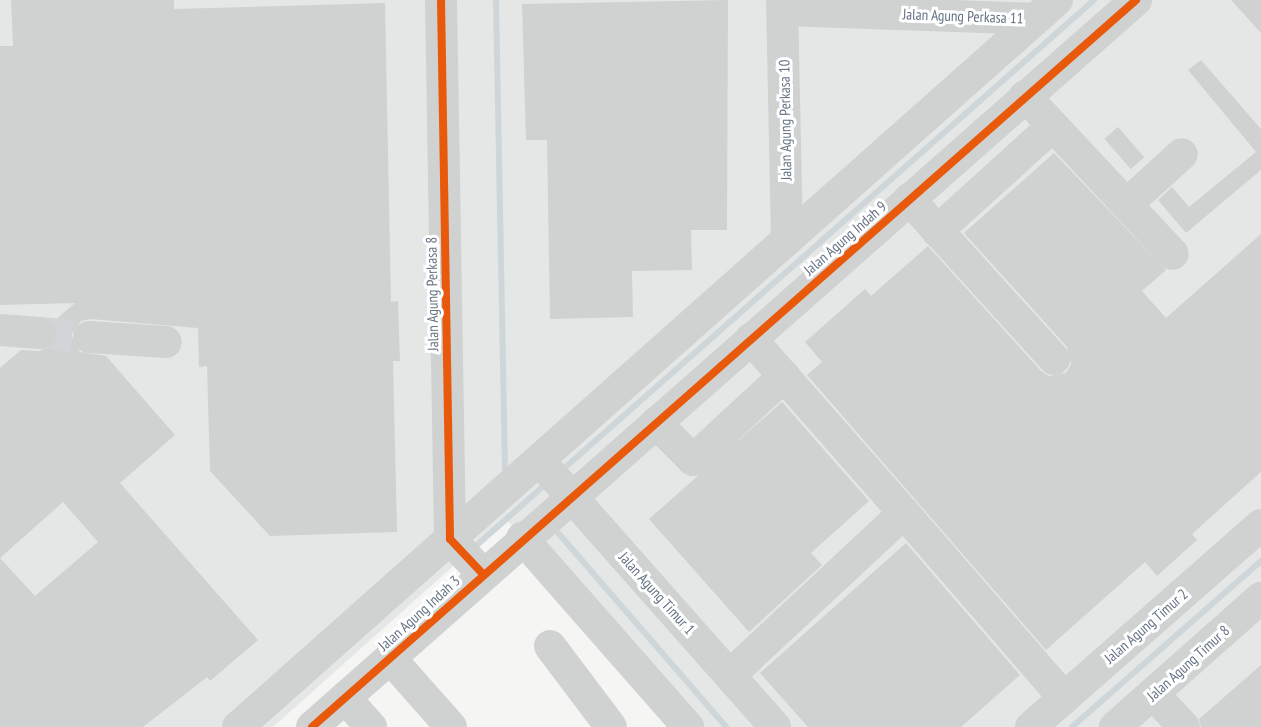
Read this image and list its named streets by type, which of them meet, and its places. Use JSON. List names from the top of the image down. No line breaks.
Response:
{"streets":{"street":["Jalan Agung Perkasa 11","Jalan Agung Perkasa 10","Jalan Agung Indah 9","Jalan Agung Perkasa 8","Jalan Agung Timur 1","Jalan Agung Indah 3","Jalan Agung Timur 2","Jalan Agung Timur 8"]},"crossings":[["Jalan Agung Perkasa 11","Jalan Agung Perkasa 10"],["Jalan Agung Indah 9","Jalan Agung Timur 1"],["Jalan Agung Indah 9","Jalan Agung Indah 3"],["Jalan Agung Timur 1","Jalan Agung Indah 3"]]}
